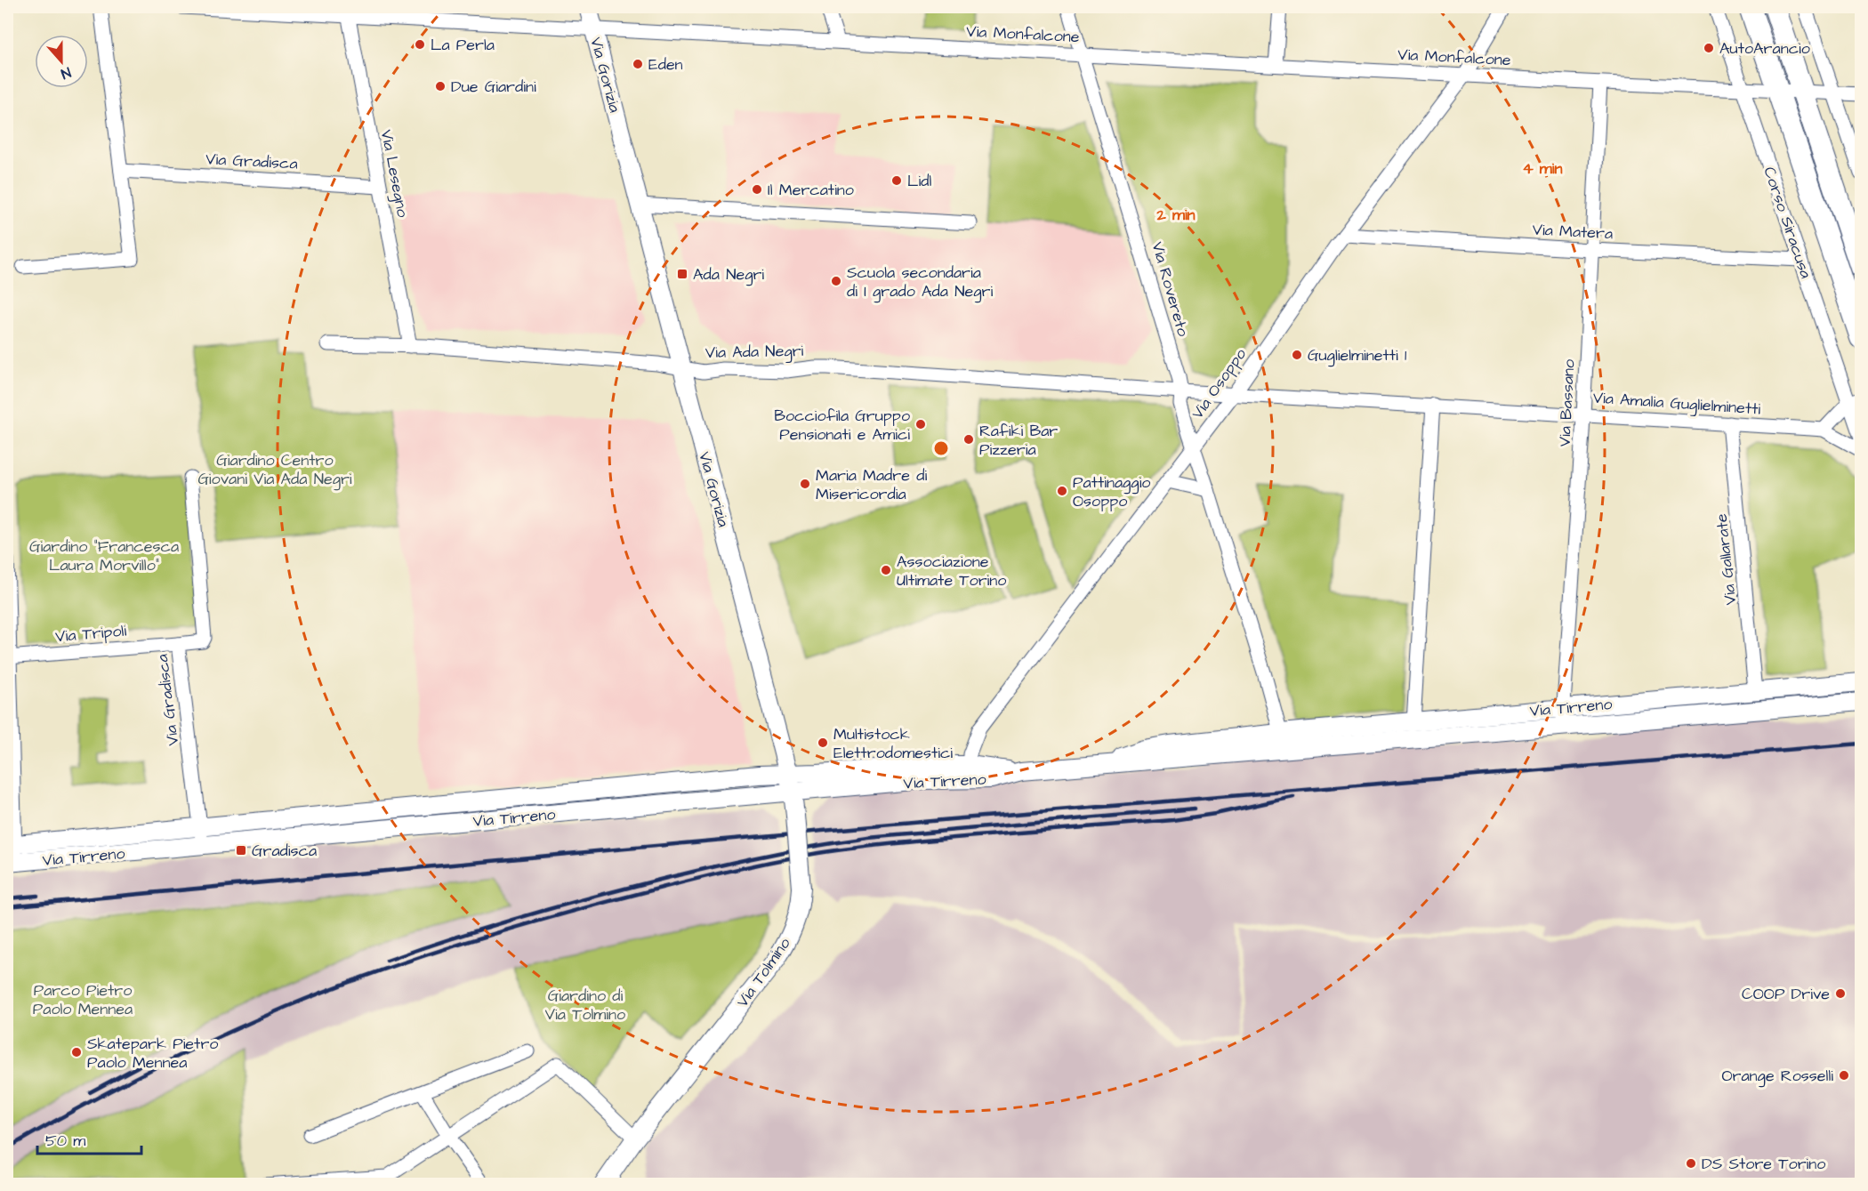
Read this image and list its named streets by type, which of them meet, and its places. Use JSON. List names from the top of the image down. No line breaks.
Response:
{"streets":{"main road":["Corso Siracusa"],"street":["Via Monfalcone","Via Gorizia","Via Gradisca","Via Lesegno","Via Matera","Via Rovereto","Via Ada Negri","Via Osoppo","Via Bassano","Via Amalia Guglielminetti","Via Gallarate","Via Tripoli","Via Tirreno","Via Tolmino"]},"crossings":[["Via Monfalcone","Via Gorizia"],["Via Monfalcone","Via Lesegno"],["Via Monfalcone","Corso Siracusa"],["Via Monfalcone","Via Rovereto"],["Via Monfalcone","Via Osoppo"],["Via Monfalcone","Via Bassano"],["Via Gorizia","Via Ada Negri"],["Via Gorizia","Via Tirreno"],["Via Gorizia","Via Tolmino"],["Via Gradisca","Via Lesegno"],["Via Gradisca","Via Tripoli"],["Via Gradisca","Via Tirreno"],["Via Lesegno","Via Ada Negri"],["Corso Siracusa","Via Matera"],["Via Matera","Via Osoppo"],["Via Matera","Via Bassano"],["Via Rovereto","Via Ada Negri"],["Via Rovereto","Via Osoppo"],["Via Rovereto","Via Amalia Guglielminetti"],["Via Rovereto","Via Tirreno"],["Via Ada Negri","Via Amalia Guglielminetti"],["Via Osoppo","Via Amalia Guglielminetti"],["Via Osoppo","Via Tirreno"],["Via Bassano","Via Amalia Guglielminetti"],["Via Bassano","Via Tirreno"],["Via Amalia Guglielminetti","Via Gallarate"],["Via Gallarate","Via Tirreno"],["Via Tirreno","Via Tolmino"]],"parks":["Giardino Centro Giovani Via Ada Negri","Giardino \"Francesca Laura Morvillo\"","Parco Pietro Paolo Mennea","Giardino di Via Tolmino"],"places":{"other":["La Perla","AutoArancio","Eden","Due Giardini","Lidl","Il Mercatino","Scuola secondaria di I grado Ada Negri","Guglielminetti 1","Bocciofila Gruppo Pensionati e Amici","Rafiki Bar Pizzeria","Maria Madre di Misericordia","Pattinaggio Osoppo","Associazione Ultimate Torino","Multistock Elettrodomestici","COOP Drive","Skatepark Pietro Paolo Mennea","Orange Rosselli","DS Store Torino"],"transit":["Ada Negri","Gradisca"]},"scale_bar":"50 m","north":"bottom","rings":["4 min","2 min"]}
